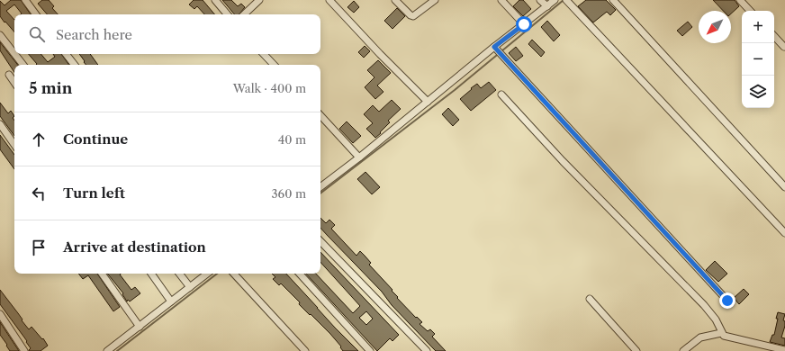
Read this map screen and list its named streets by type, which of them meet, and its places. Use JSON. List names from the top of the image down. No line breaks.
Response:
{"north":"bottom left","page":{"map_buttons":["+","−"],"search":"Search here","heading":["5 min","Walk · 400 m"],"list":[["Continue","40 m"],["Turn left","360 m"],"Arrive at destination"]}}
